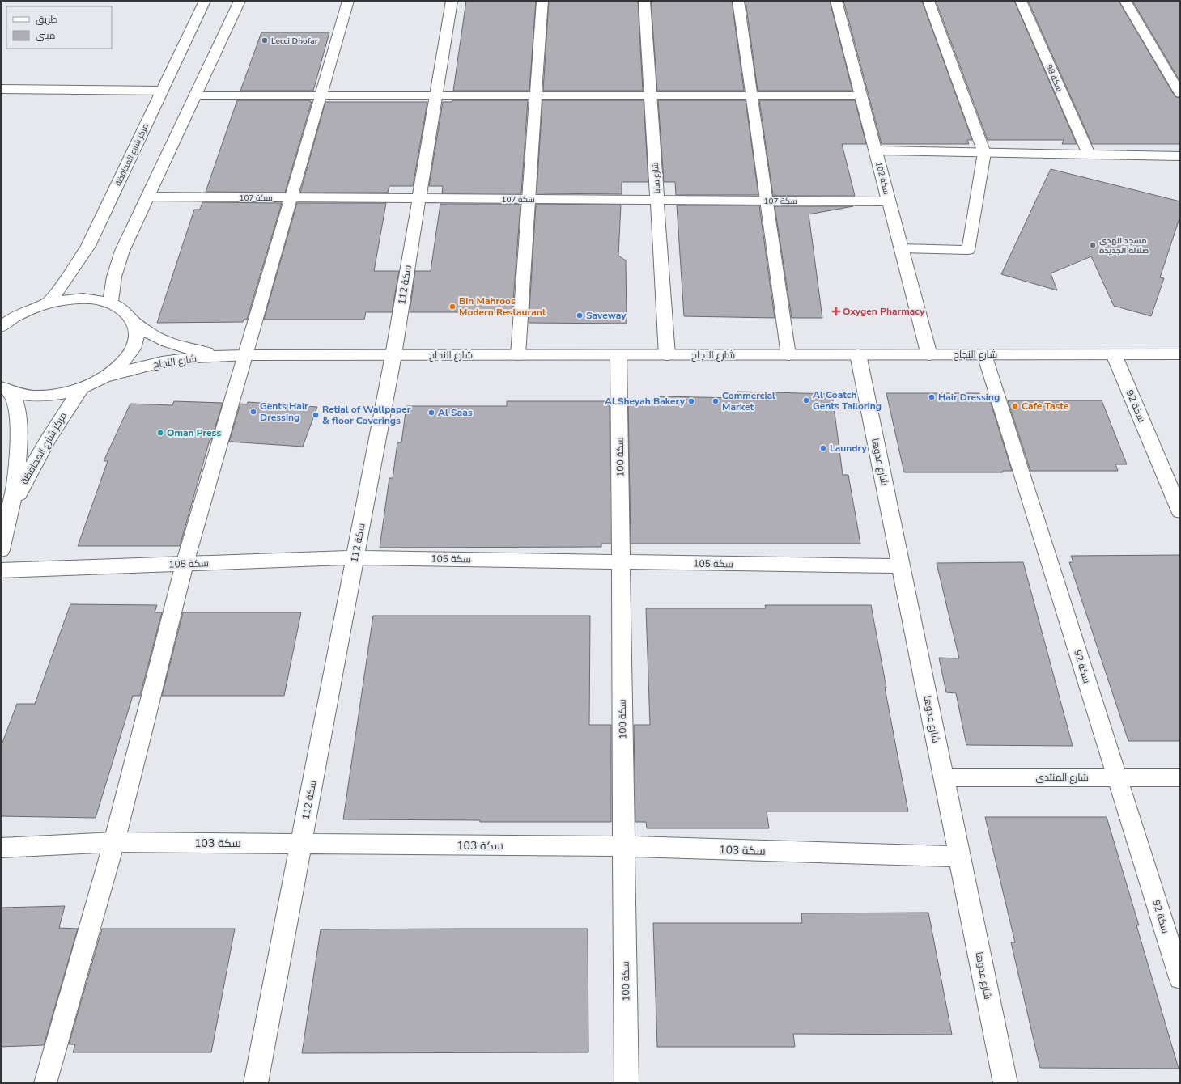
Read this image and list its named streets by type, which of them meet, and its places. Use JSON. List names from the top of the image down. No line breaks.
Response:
{"streets":{"street":["سكة 98","مركز شارع المحافظة","شارع سابا","سكة 102","سكة 107","سكة 112","شارع النجاح","سكة 92","سكة 100","شارع عدوها","سكة 105","شارع المنتدى","سكة 103"]},"crossings":[["مركز شارع المحافظة","شارع النجاح"],["شارع سابا","سكة 107"],["شارع سابا","شارع النجاح"],["سكة 102","سكة 107"],["سكة 102","شارع النجاح"],["سكة 107","سكة 112"],["سكة 112","شارع النجاح"],["سكة 112","سكة 105"],["سكة 112","سكة 103"],["شارع النجاح","سكة 92"],["شارع النجاح","سكة 100"],["شارع النجاح","شارع عدوها"],["سكة 92","شارع المنتدى"],["سكة 100","سكة 105"],["سكة 100","سكة 103"],["شارع عدوها","سكة 105"],["شارع عدوها","شارع المنتدى"],["شارع عدوها","سكة 103"]],"places":{"other":["Lecci Dhofar","مسجد الهدى صلالة الجديدة","Bin Mahroos Modern Restaurant","Saveway","Hair Dressing","Al Coatch Gents Tailoring","Al Sheyah Bakery","Commercial Market","Cafe Taste","Gents Hair Dressing","Al Saas","Retial of Wallpaper & floor Coverings","Oman Press","Laundry"],"health":["Oxygen Pharmacy"]},"legend":["طريق","مبنى"]}
